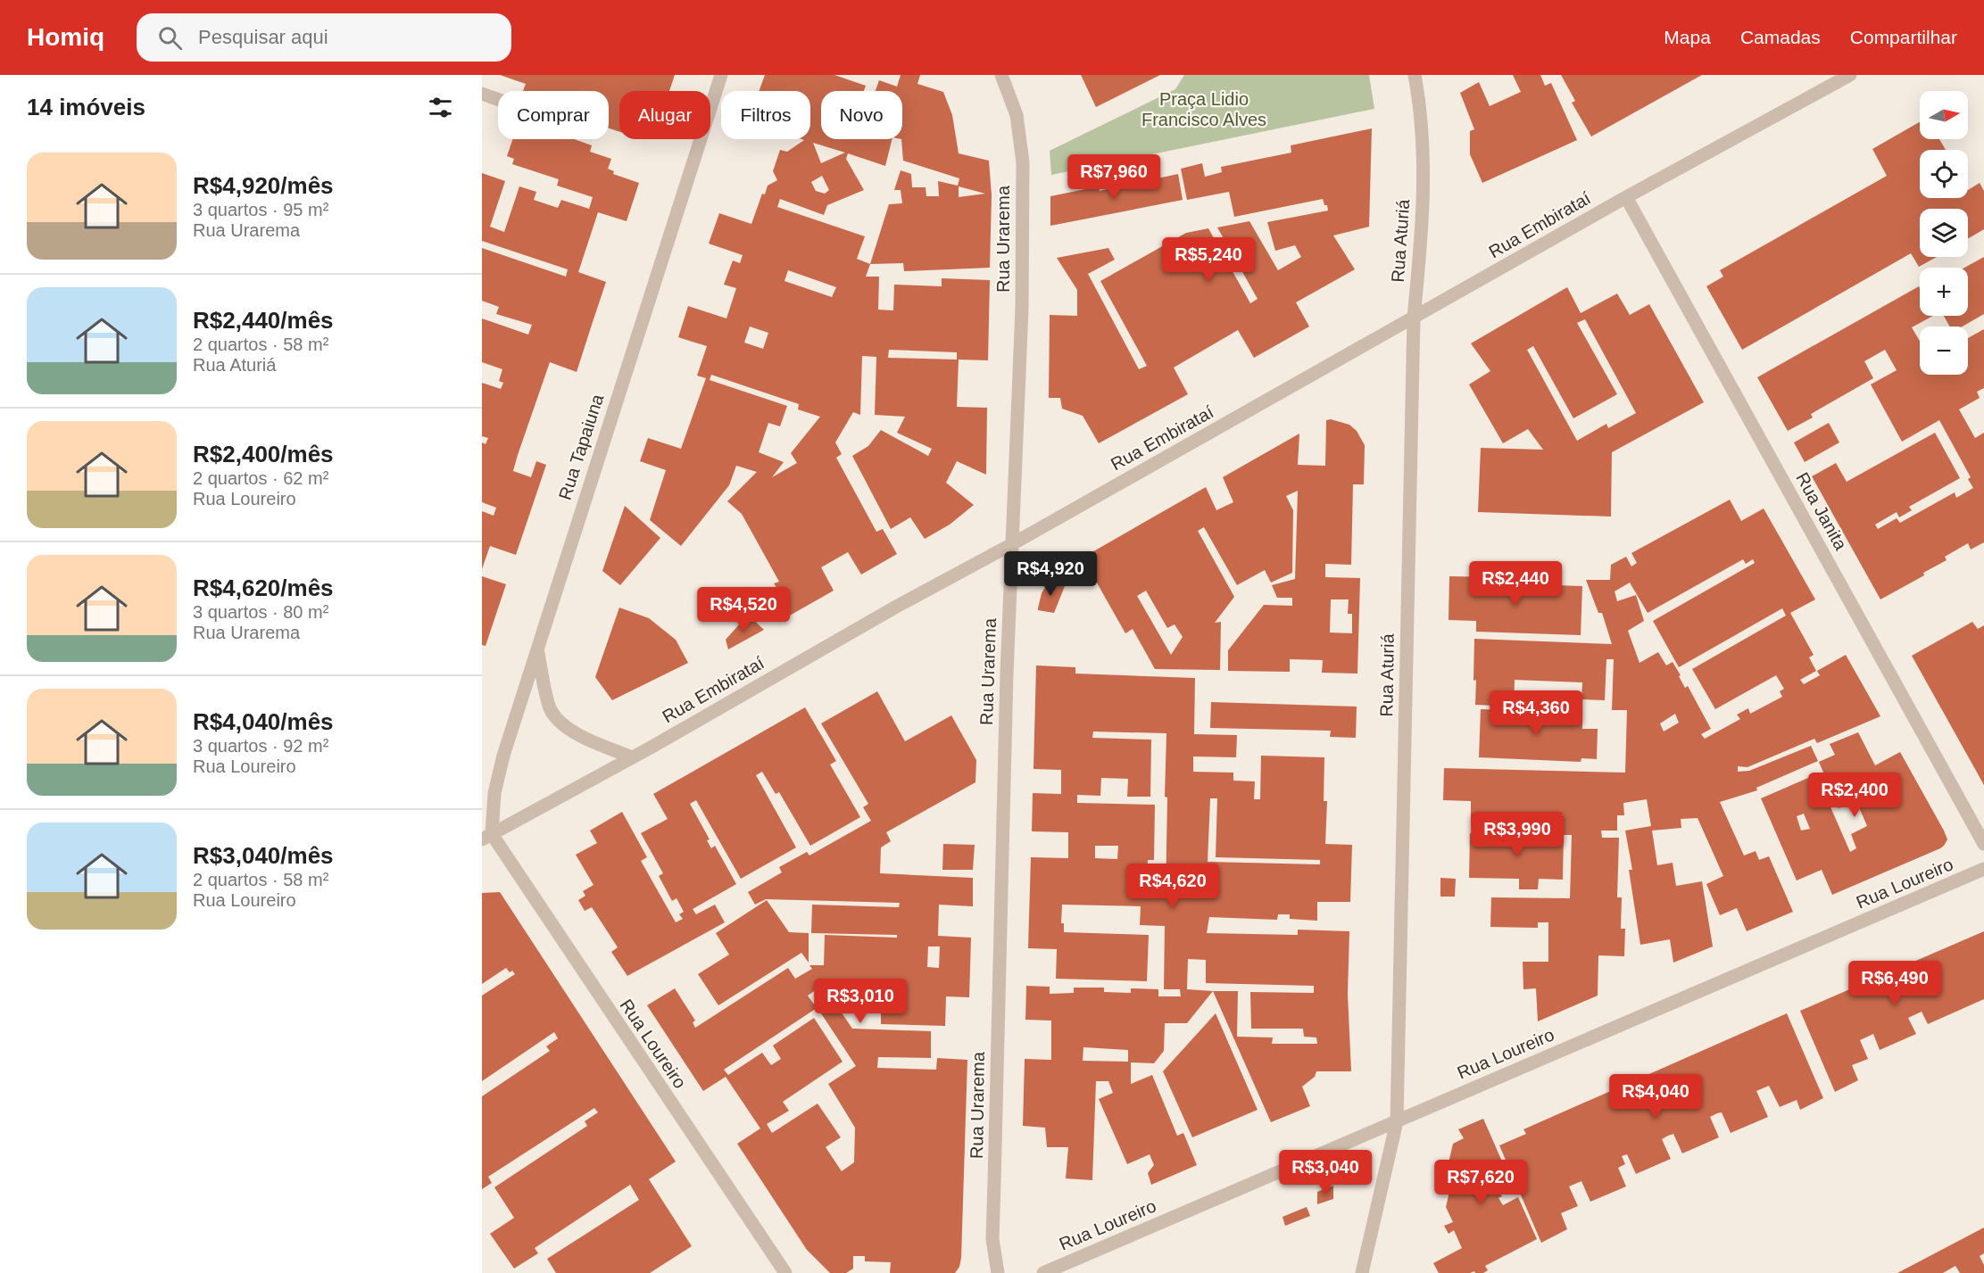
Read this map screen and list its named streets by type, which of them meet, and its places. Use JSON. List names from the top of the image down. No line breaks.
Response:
{"streets":{"street":["Rua Embirataí","Rua Urarema","Rua Aturiá","Rua Tapaiuna","Rua Janita","Rua Loureiro"]},"crossings":[["Rua Embirataí","Rua Urarema"],["Rua Embirataí","Rua Aturiá"],["Rua Embirataí","Rua Tapaiuna"],["Rua Embirataí","Rua Janita"],["Rua Embirataí","Rua Loureiro"],["Rua Aturiá","Rua Loureiro"],["Rua Tapaiuna","Rua Loureiro"]],"parks":["Praça Lidio Francisco Alves"],"north":"right","page":{"header":"Homiq","search":"Pesquisar aqui","nav":["Mapa","Camadas","Compartilhar"],"heading":"14 imóveis","map_buttons":["+","−"],"chip":["Comprar","Alugar","Filtros","Novo"],"list":[{"name":"R$4,920/mês","note":"3 quartos · 95 m² · Rua Urarema"},{"name":"R$2,440/mês","note":"2 quartos · 58 m² · Rua Aturiá"},{"name":"R$2,400/mês","note":"2 quartos · 62 m² · Rua Loureiro"},{"name":"R$4,620/mês","note":"3 quartos · 80 m² · Rua Urarema"},{"name":"R$4,040/mês","note":"3 quartos · 92 m² · Rua Loureiro"},{"name":"R$3,040/mês","note":"2 quartos · 58 m² · Rua Loureiro"}],"price":["R$7,960","R$5,240","R$4,920","R$2,440","R$4,520","R$4,360","R$2,400","R$3,990","R$4,620","R$6,490","R$3,010","R$4,040","R$3,040","R$7,620"]}}
